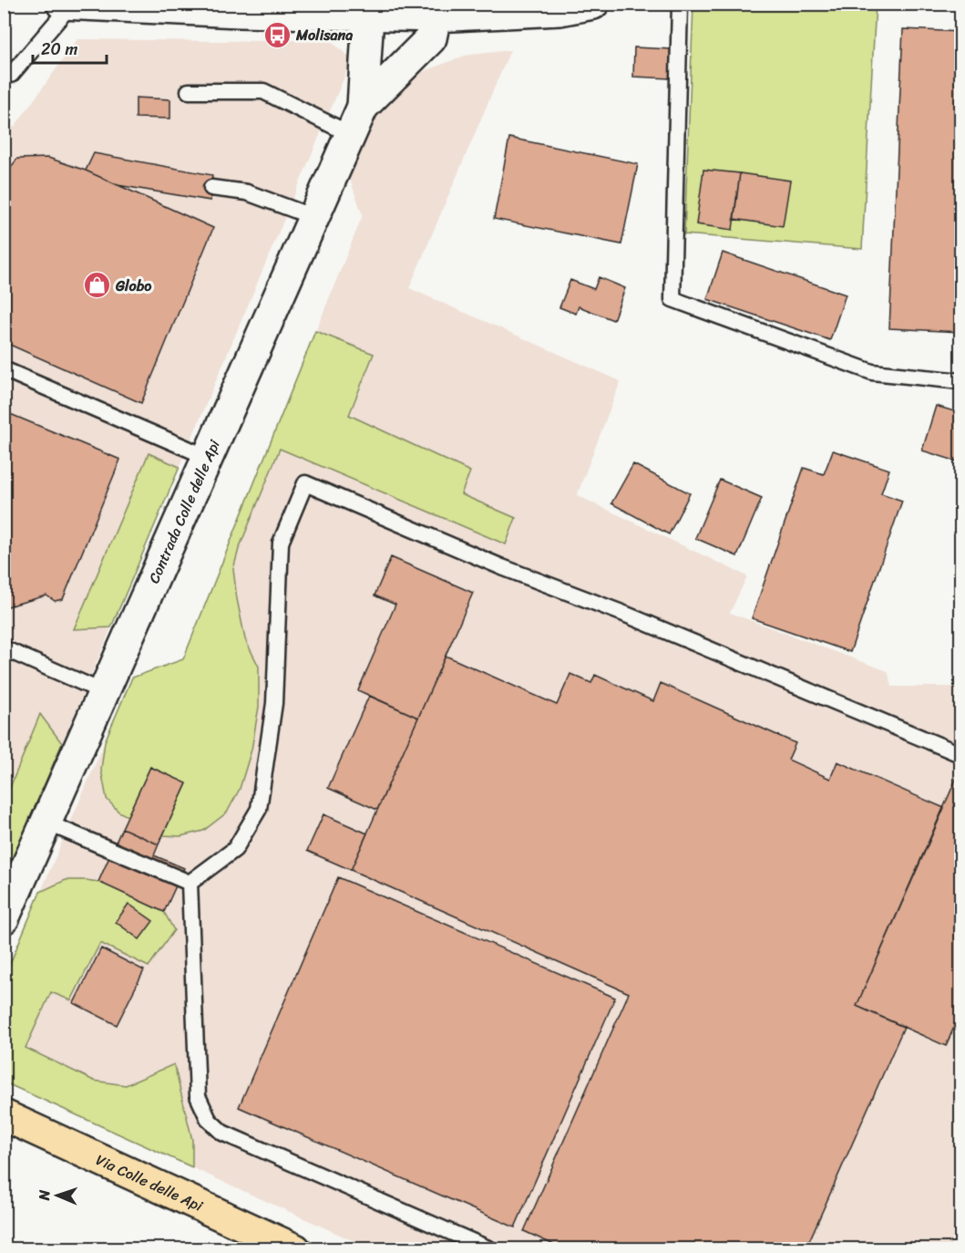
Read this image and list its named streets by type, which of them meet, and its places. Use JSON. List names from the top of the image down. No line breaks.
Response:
{"streets":{"main road":["Via Colle delle Api"],"street":["Contrada Colle delle Api"]},"places":{"bus stop":["Molisana"],"shop":["Globo"]},"scale_bar":"20 m","north":"left"}
